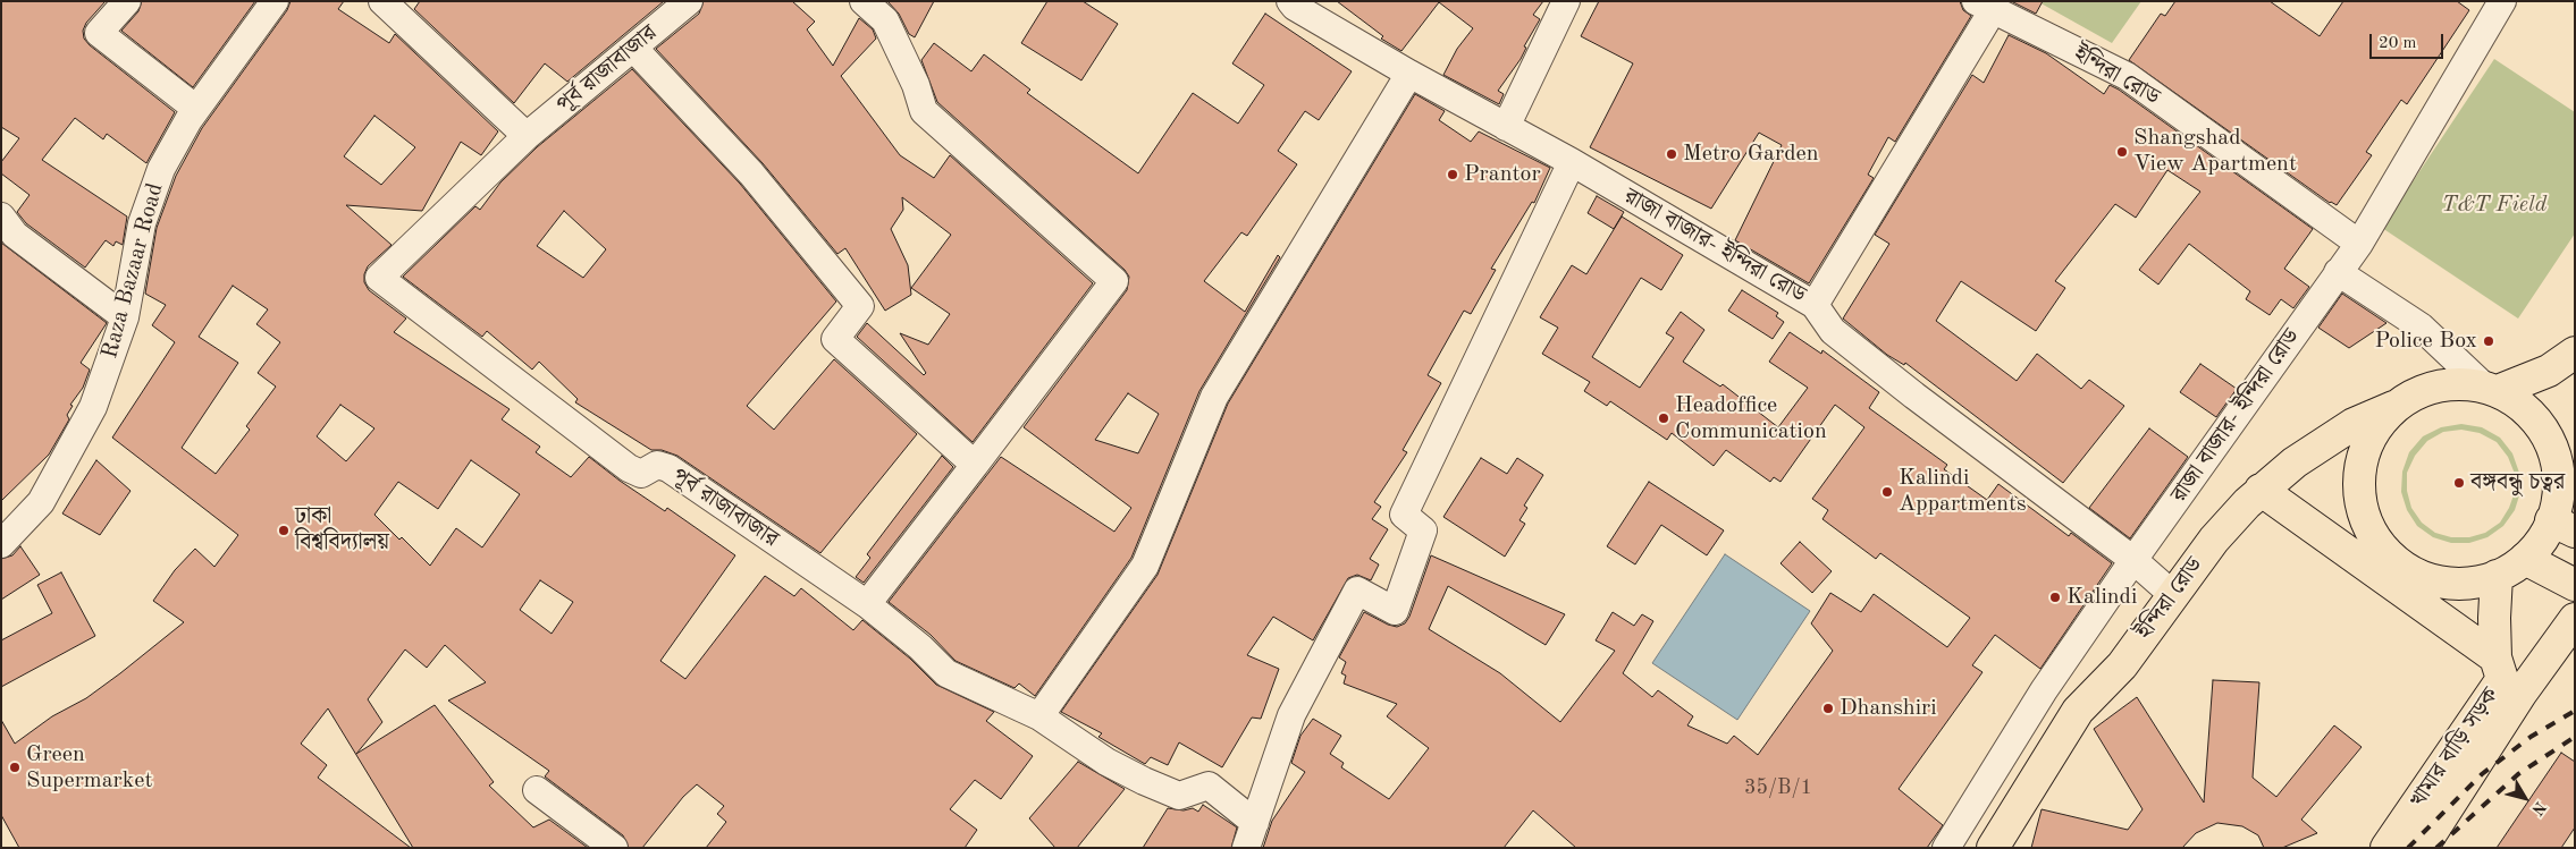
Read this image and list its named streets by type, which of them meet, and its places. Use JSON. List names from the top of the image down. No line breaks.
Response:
{"streets":{"main road":["ইন্দিরা রোড","খামার বাড়ি সড়ক"],"street":["পূর্ব রাজাবাজার","রাজা বাজার- ইন্দিরা রোড","Raza Bazaar Road"]},"crossings":[["ইন্দিরা রোড","রাজা বাজার- ইন্দিরা রোড"],["ইন্দিরা রোড","খামার বাড়ি সড়ক"]],"parks":["T&T Field"],"places":["Shangshad View Apartment","Metro Garden","Prantor","Police Box","Headoffice Communication","বঙ্গবন্ধু চত্বর","Kalindi Appartments","ঢাকা বিশ্ববিদ্যালয়","Kalindi","Dhanshiri","Green Supermarket"],"house_numbers":["35/B/1"],"scale_bar":"20 m","north":"bottom right"}
